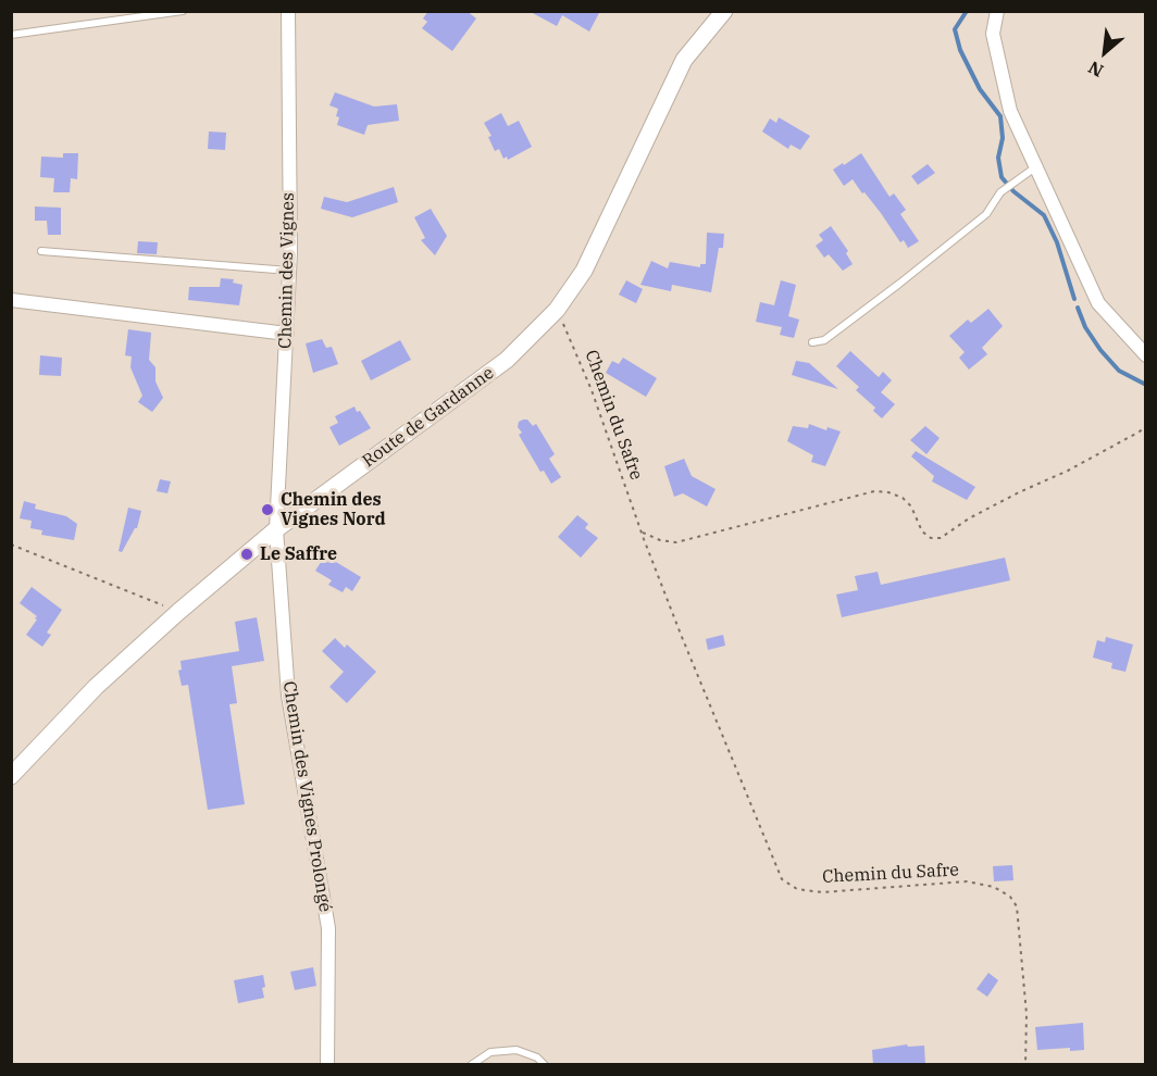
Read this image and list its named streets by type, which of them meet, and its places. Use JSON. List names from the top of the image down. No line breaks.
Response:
{"streets":{"street":["Chemin des Vignes","Route de Gardanne","Chemin des Vignes Prolongé"],"path":["Chemin du Safre"]},"crossings":[["Chemin des Vignes","Route de Gardanne"],["Chemin des Vignes","Chemin des Vignes Prolongé"],["Chemin du Safre","Route de Gardanne"],["Route de Gardanne","Chemin des Vignes Prolongé"]],"places":["Chemin des Vignes Nord","Le Saffre"],"north":"bottom left"}
